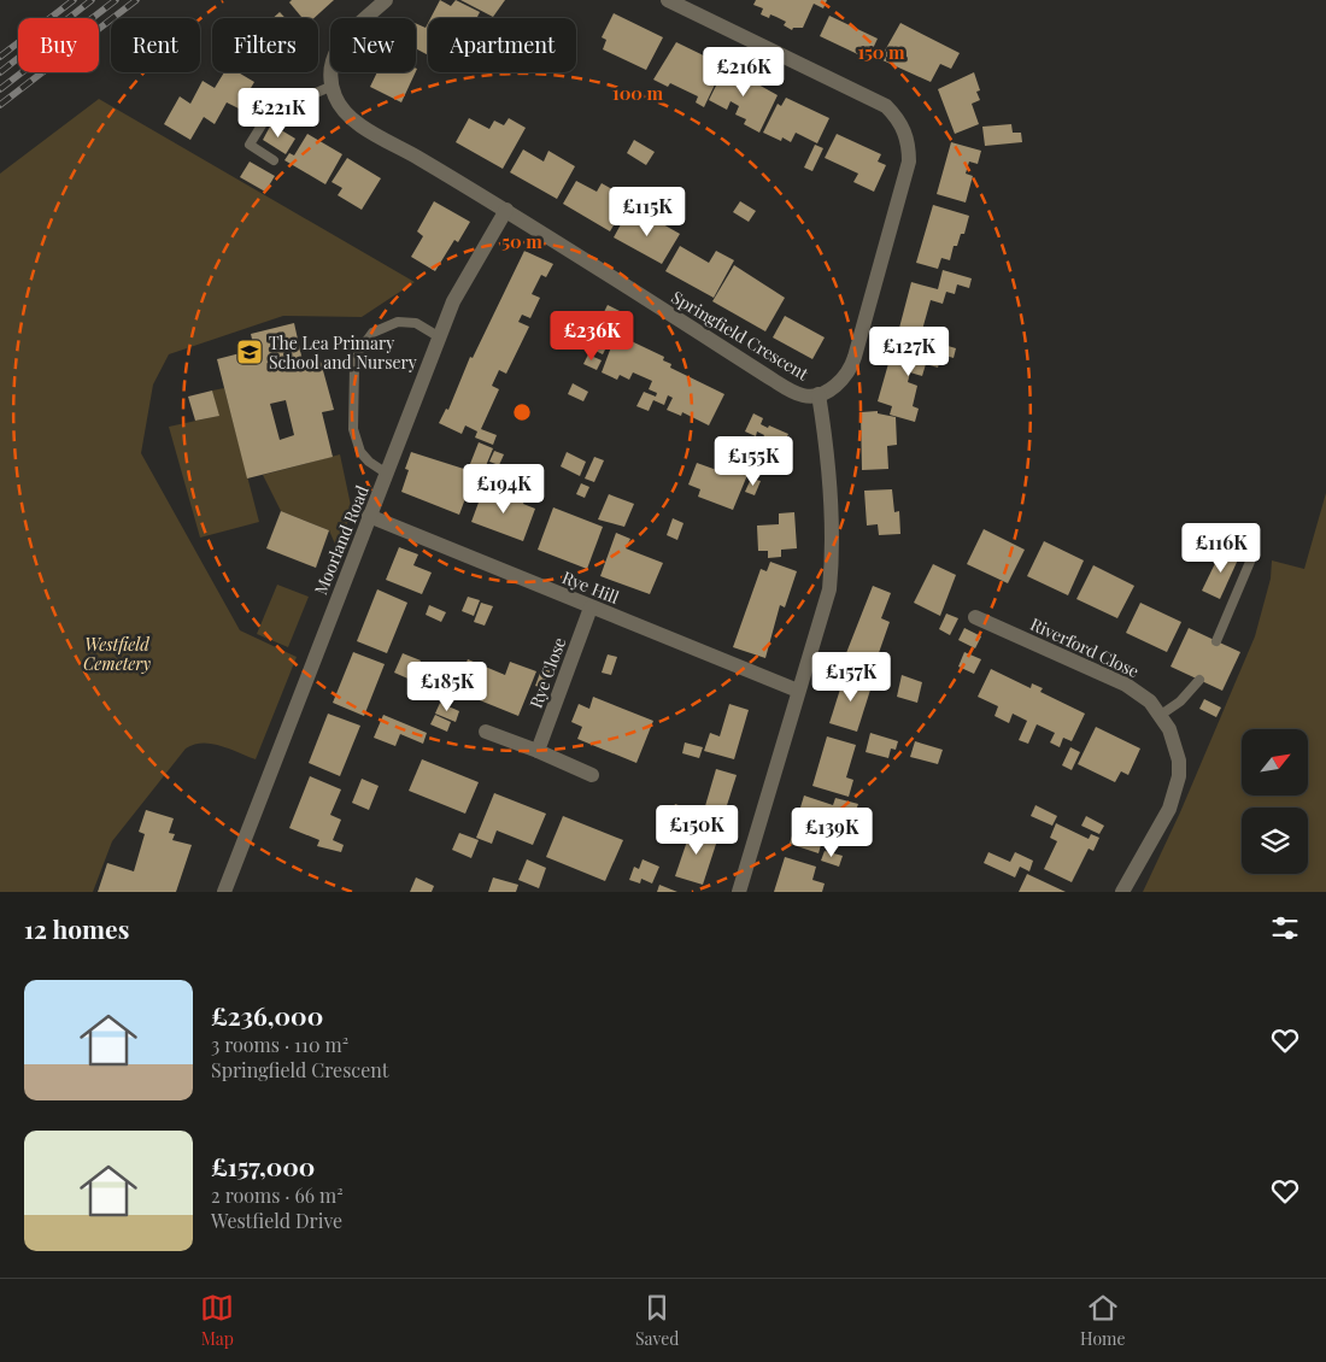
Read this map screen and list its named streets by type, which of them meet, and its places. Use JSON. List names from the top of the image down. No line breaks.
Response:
{"streets":{"street":["Springfield Crescent","Moorland Road","Rye Hill","Riverford Close","Rye Close"]},"crossings":[["Springfield Crescent","Moorland Road"],["Moorland Road","Rye Hill"],["Rye Hill","Rye Close"]],"parks":["Westfield Cemetery"],"places":{"school or university":["The Lea Primary School and Nursery"]},"north":"top right","page":{"chip":["Buy","Rent","Filters","New","Apartment"],"price":["£216K","£221K","£115K","£236K","£127K","£155K","£194K","£116K","£157K","£185K","£150K","£139K"],"heading":"12 homes","list":[{"name":"£236,000","note":"3 rooms · 110 m² · Springfield Crescent"},{"name":"£157,000","note":"2 rooms · 66 m² · Westfield Drive"}],"tabs":["Map","Saved","Home"]},"rings":["150 m","100 m","50 m"]}
